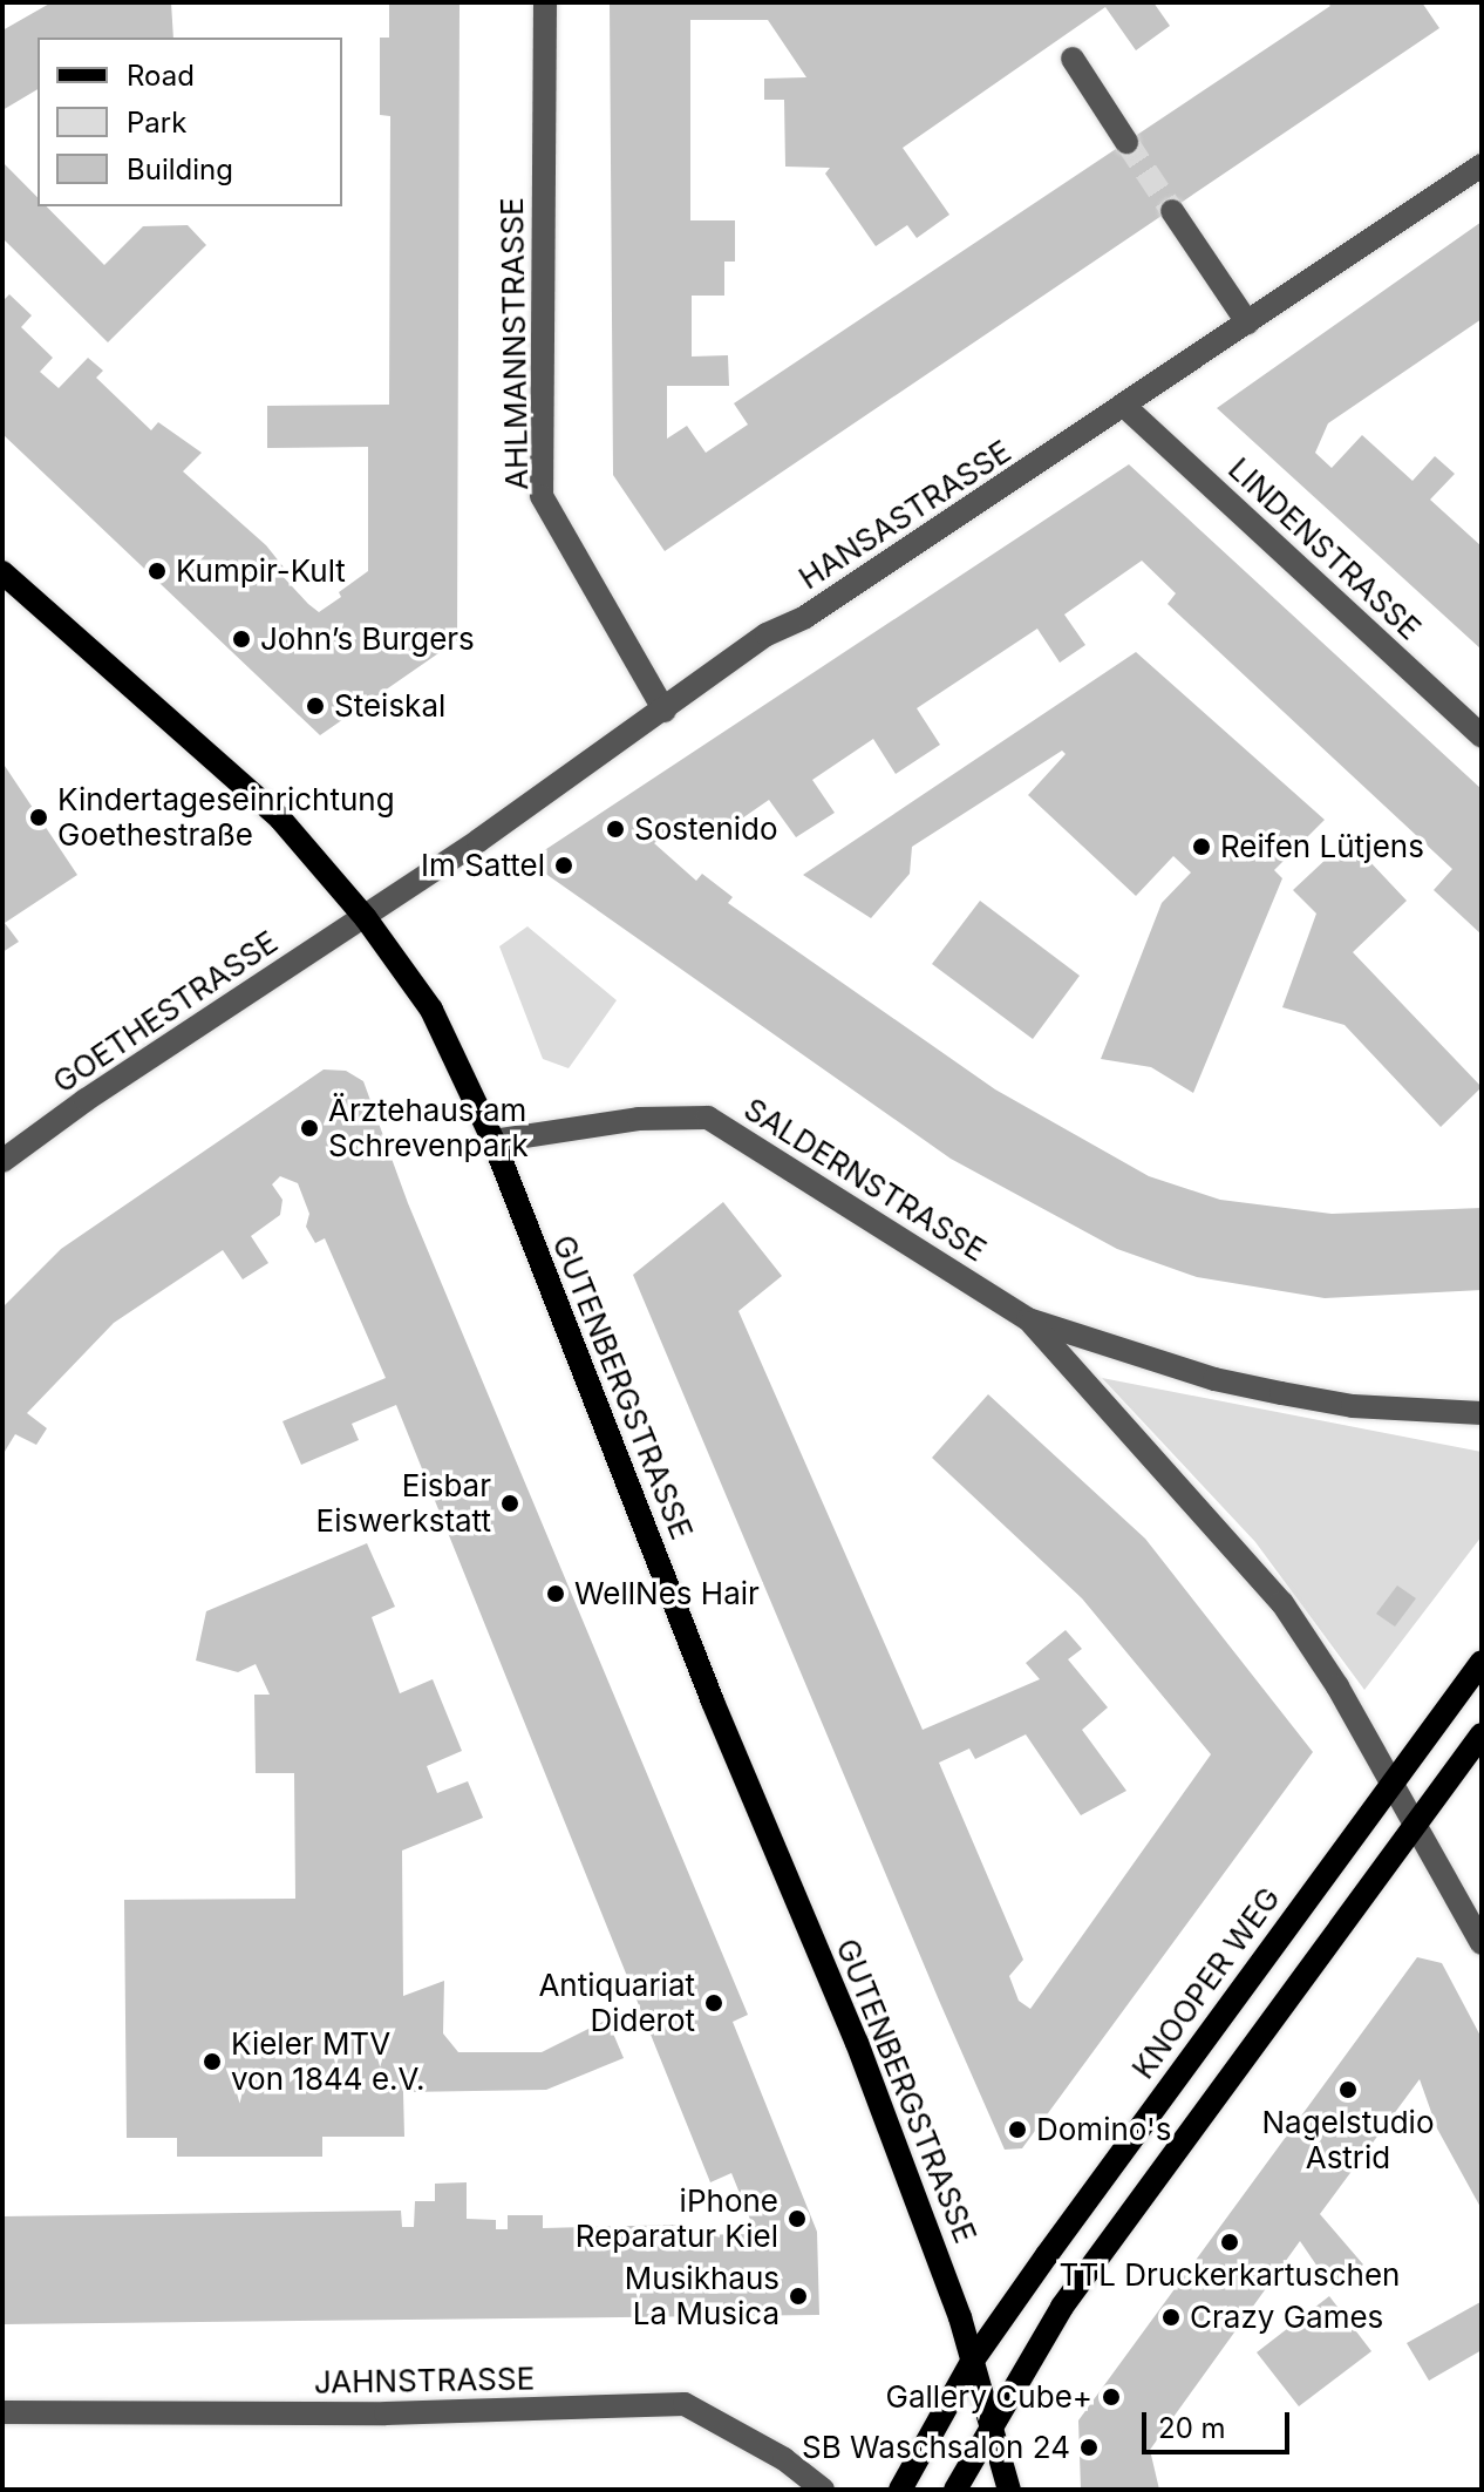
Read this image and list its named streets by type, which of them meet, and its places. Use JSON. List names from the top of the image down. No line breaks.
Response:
{"streets":{"main road":["GUTENBERGSTRASSE","KNOOPER WEG"],"street":["AHLMANNSTRASSE","HANSASTRASSE","LINDENSTRASSE","GOETHESTRASSE","SALDERNSTRASSE","JAHNSTRASSE"]},"crossings":[["AHLMANNSTRASSE","HANSASTRASSE"],["HANSASTRASSE","LINDENSTRASSE"],["HANSASTRASSE","GOETHESTRASSE"],["HANSASTRASSE","GUTENBERGSTRASSE"],["GOETHESTRASSE","GUTENBERGSTRASSE"],["SALDERNSTRASSE","GUTENBERGSTRASSE"],["SALDERNSTRASSE","KNOOPER WEG"],["GUTENBERGSTRASSE","KNOOPER WEG"]],"places":["Kumpir-Kult","John’s Burgers","Steiskal","Kindertageseinrichtung Goethestraße","Sostenido","Reifen Lütjens","Im Sattel","Ärztehaus am Schrevenpark","Eisbar Eiswerkstatt","WellNes Hair","Antiquariat Diderot","Kieler MTV von 1844 e.V.","Nagelstudio Astrid","Domino's","iPhone Reparatur Kiel","TTL Druckerkartuschen","Musikhaus La Musica","Crazy Games","Gallery Cube+","SB Waschsalon 24"],"legend":["Road","Park","Building"],"scale_bar":"20 m"}
